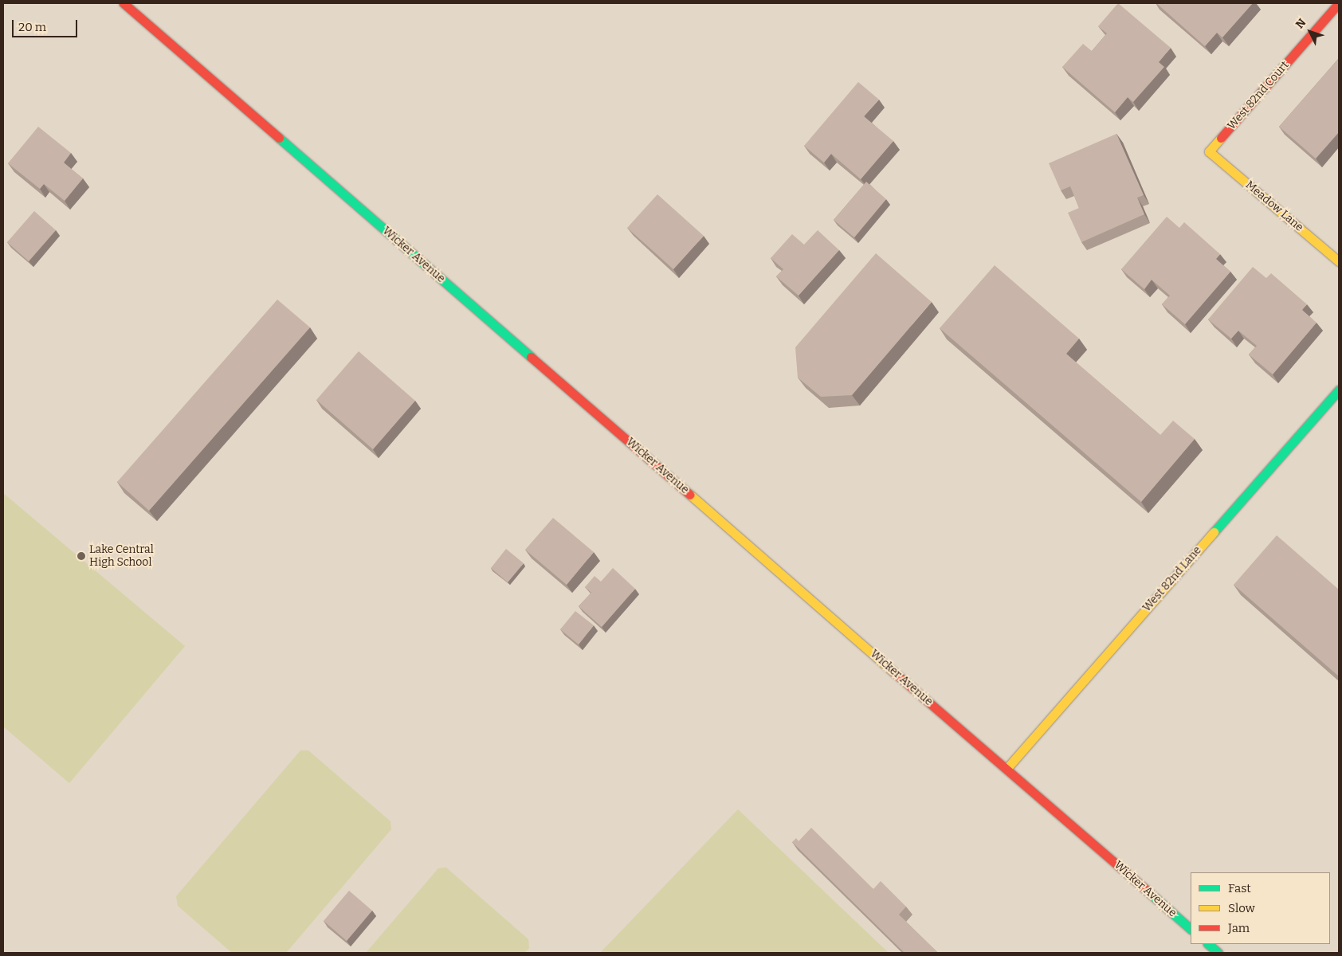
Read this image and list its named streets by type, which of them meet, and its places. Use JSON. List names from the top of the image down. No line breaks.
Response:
{"streets":{"main road":["West 82nd Court","Meadow Lane","Wicker Avenue","West 82nd Lane"]},"crossings":[["West 82nd Court","Meadow Lane"],["Wicker Avenue","West 82nd Lane"]],"places":["Lake Central High School"],"legend":["Fast","Slow","Jam"],"scale_bar":"20 m","north":"top left"}
